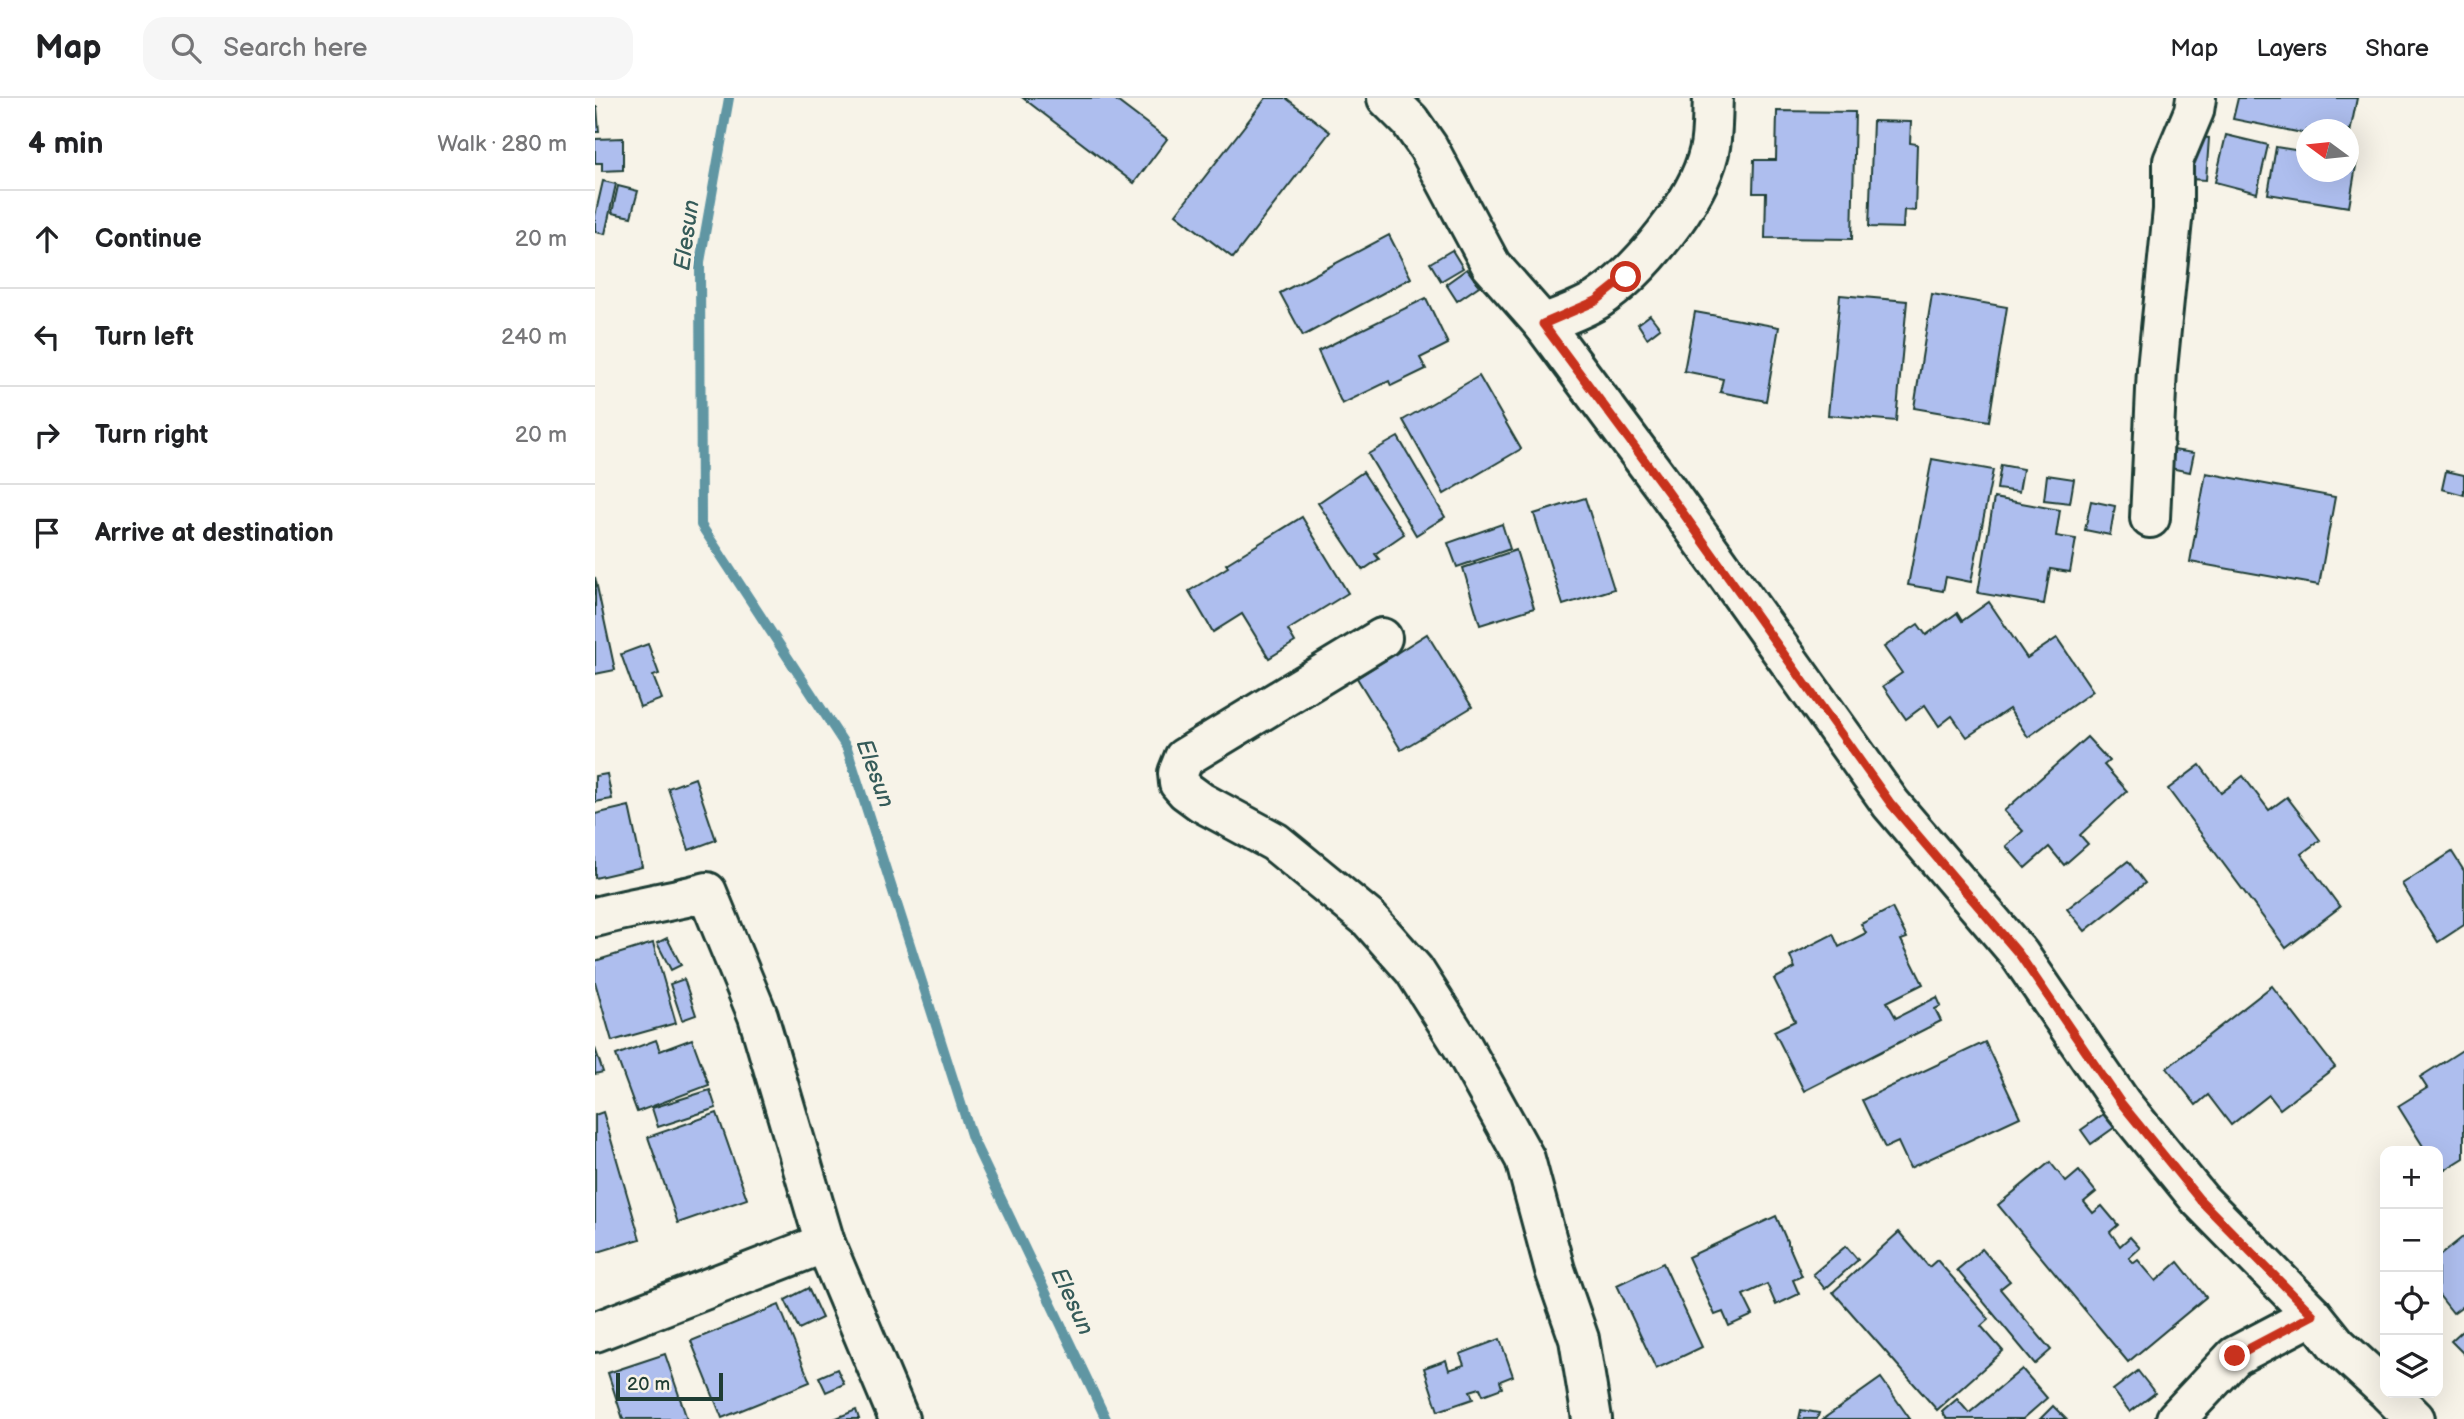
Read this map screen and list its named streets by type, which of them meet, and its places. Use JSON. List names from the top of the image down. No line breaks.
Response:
{"water":["Elesun"],"scale_bar":"20 m","north":"left","page":{"header":"Map","search":"Search here","nav":["Map","Layers","Share"],"heading":["4 min","Walk · 280 m"],"list":[["Continue","20 m"],["Turn left","240 m"],["Turn right","20 m"],"Arrive at destination"],"map_buttons":["+","−"],"scale":"20 m"}}
